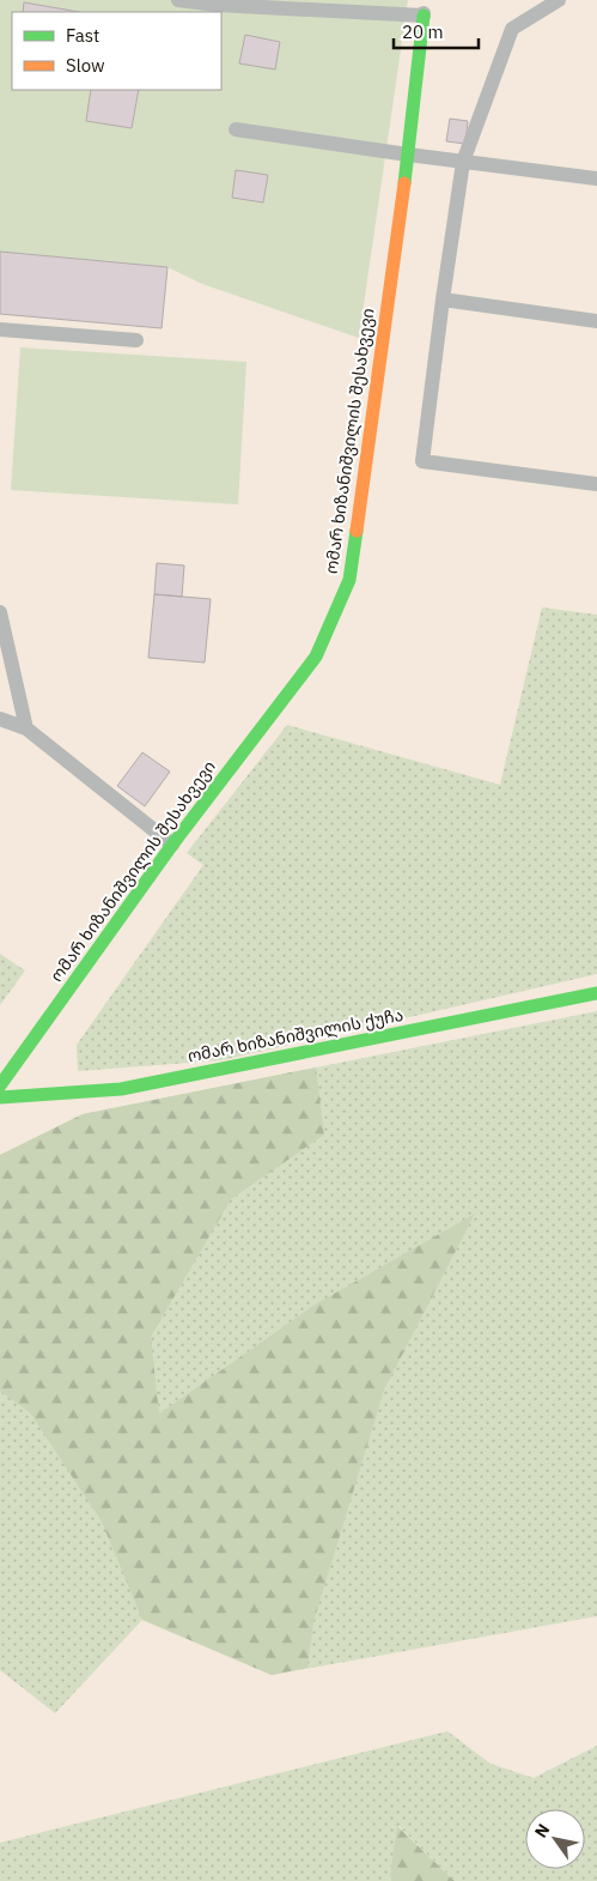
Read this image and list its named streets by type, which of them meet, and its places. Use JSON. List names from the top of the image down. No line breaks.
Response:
{"streets":{"street":["ომარ ხიზანიშვილის შესახვევი","ომარ ხიზანიშვილის ქუჩა"]},"legend":["Fast","Slow"],"scale_bar":"20 m","north":"top left"}
